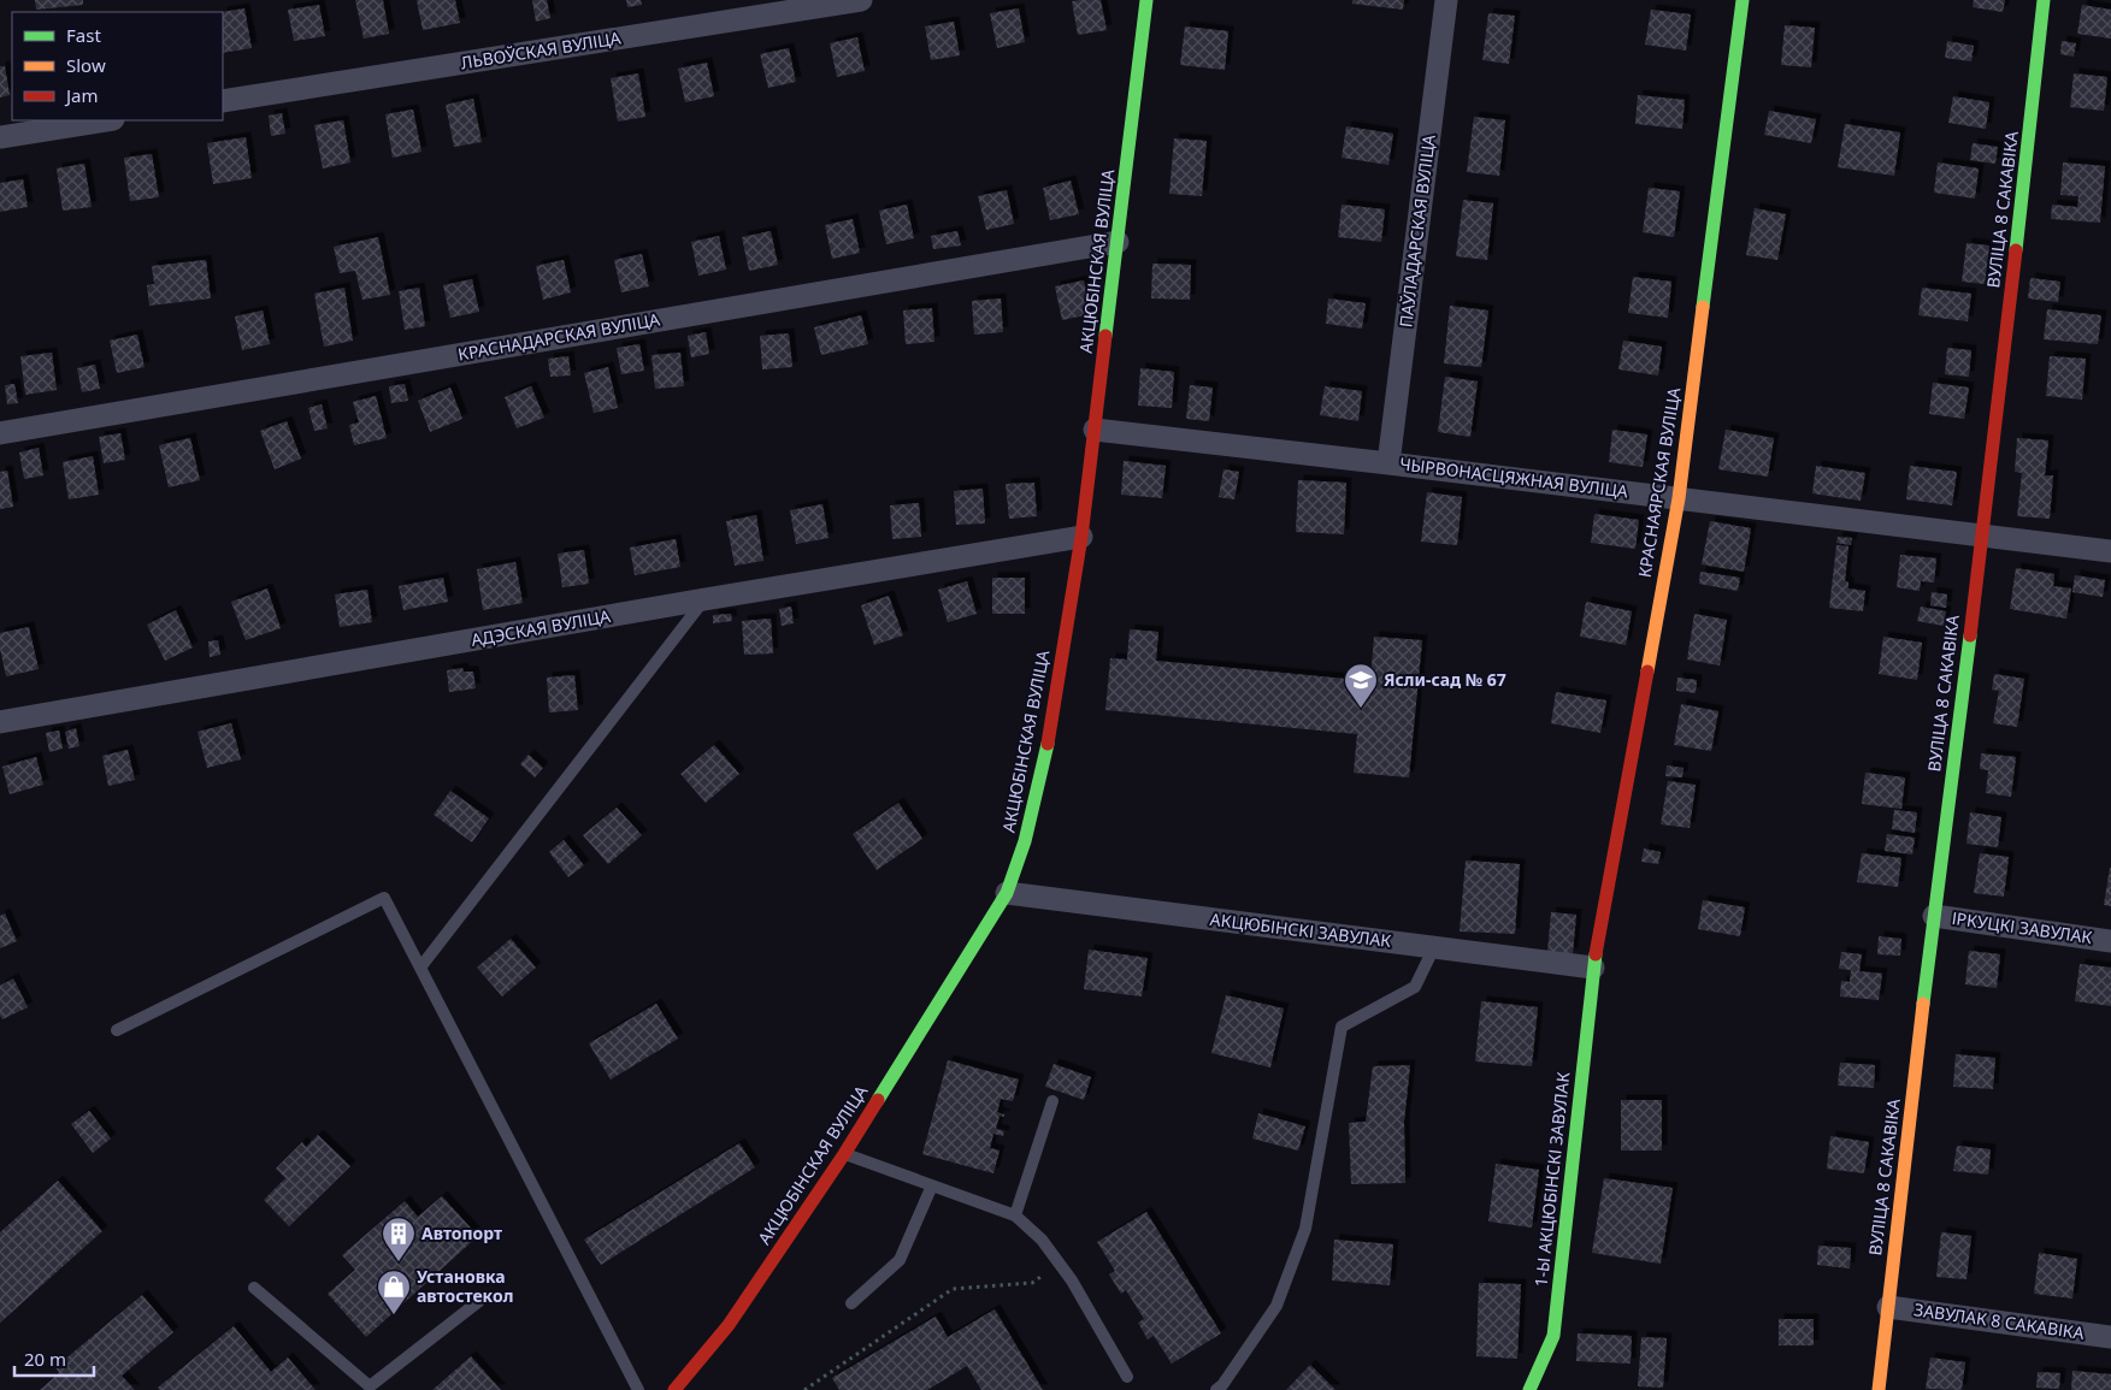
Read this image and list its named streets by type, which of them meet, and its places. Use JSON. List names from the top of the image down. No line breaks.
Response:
{"streets":{"street":["ЛЬВОЎСКАЯ ВУЛІЦА","ВУЛІЦА 8 САКАВІКА","ПАЎЛАДАРСКАЯ ВУЛІЦА","АКЦЮБІНСКАЯ ВУЛІЦА","КРАСНАДАРСКАЯ ВУЛІЦА","ЧЫРВОНАСЦЯЖНАЯ ВУЛІЦА","КРАСНАЯРСКАЯ ВУЛІЦА","АДЭСКАЯ ВУЛІЦА","ІРКУЦКІ ЗАВУЛАК","АКЦЮБІНСКІ ЗАВУЛАК","1-Ы АКЦЮБІНСКІ ЗАВУЛАК","ЗАВУЛАК 8 САКАВІКА"]},"crossings":[["ВУЛІЦА 8 САКАВІКА","ЧЫРВОНАСЦЯЖНАЯ ВУЛІЦА"],["ВУЛІЦА 8 САКАВІКА","ІРКУЦКІ ЗАВУЛАК"],["ВУЛІЦА 8 САКАВІКА","ЗАВУЛАК 8 САКАВІКА"],["ПАЎЛАДАРСКАЯ ВУЛІЦА","ЧЫРВОНАСЦЯЖНАЯ ВУЛІЦА"],["АКЦЮБІНСКАЯ ВУЛІЦА","КРАСНАДАРСКАЯ ВУЛІЦА"],["АКЦЮБІНСКАЯ ВУЛІЦА","ЧЫРВОНАСЦЯЖНАЯ ВУЛІЦА"],["АКЦЮБІНСКАЯ ВУЛІЦА","АДЭСКАЯ ВУЛІЦА"],["АКЦЮБІНСКАЯ ВУЛІЦА","АКЦЮБІНСКІ ЗАВУЛАК"],["ЧЫРВОНАСЦЯЖНАЯ ВУЛІЦА","КРАСНАЯРСКАЯ ВУЛІЦА"],["КРАСНАЯРСКАЯ ВУЛІЦА","АКЦЮБІНСКІ ЗАВУЛАК"],["КРАСНАЯРСКАЯ ВУЛІЦА","1-Ы АКЦЮБІНСКІ ЗАВУЛАК"],["АКЦЮБІНСКІ ЗАВУЛАК","1-Ы АКЦЮБІНСКІ ЗАВУЛАК"]],"places":{"school or university":["Ясли-сад № 67"],"building":["Автопорт"],"shop":["Установка автостекол"]},"legend":["Fast","Slow","Jam"],"scale_bar":"20 m"}
